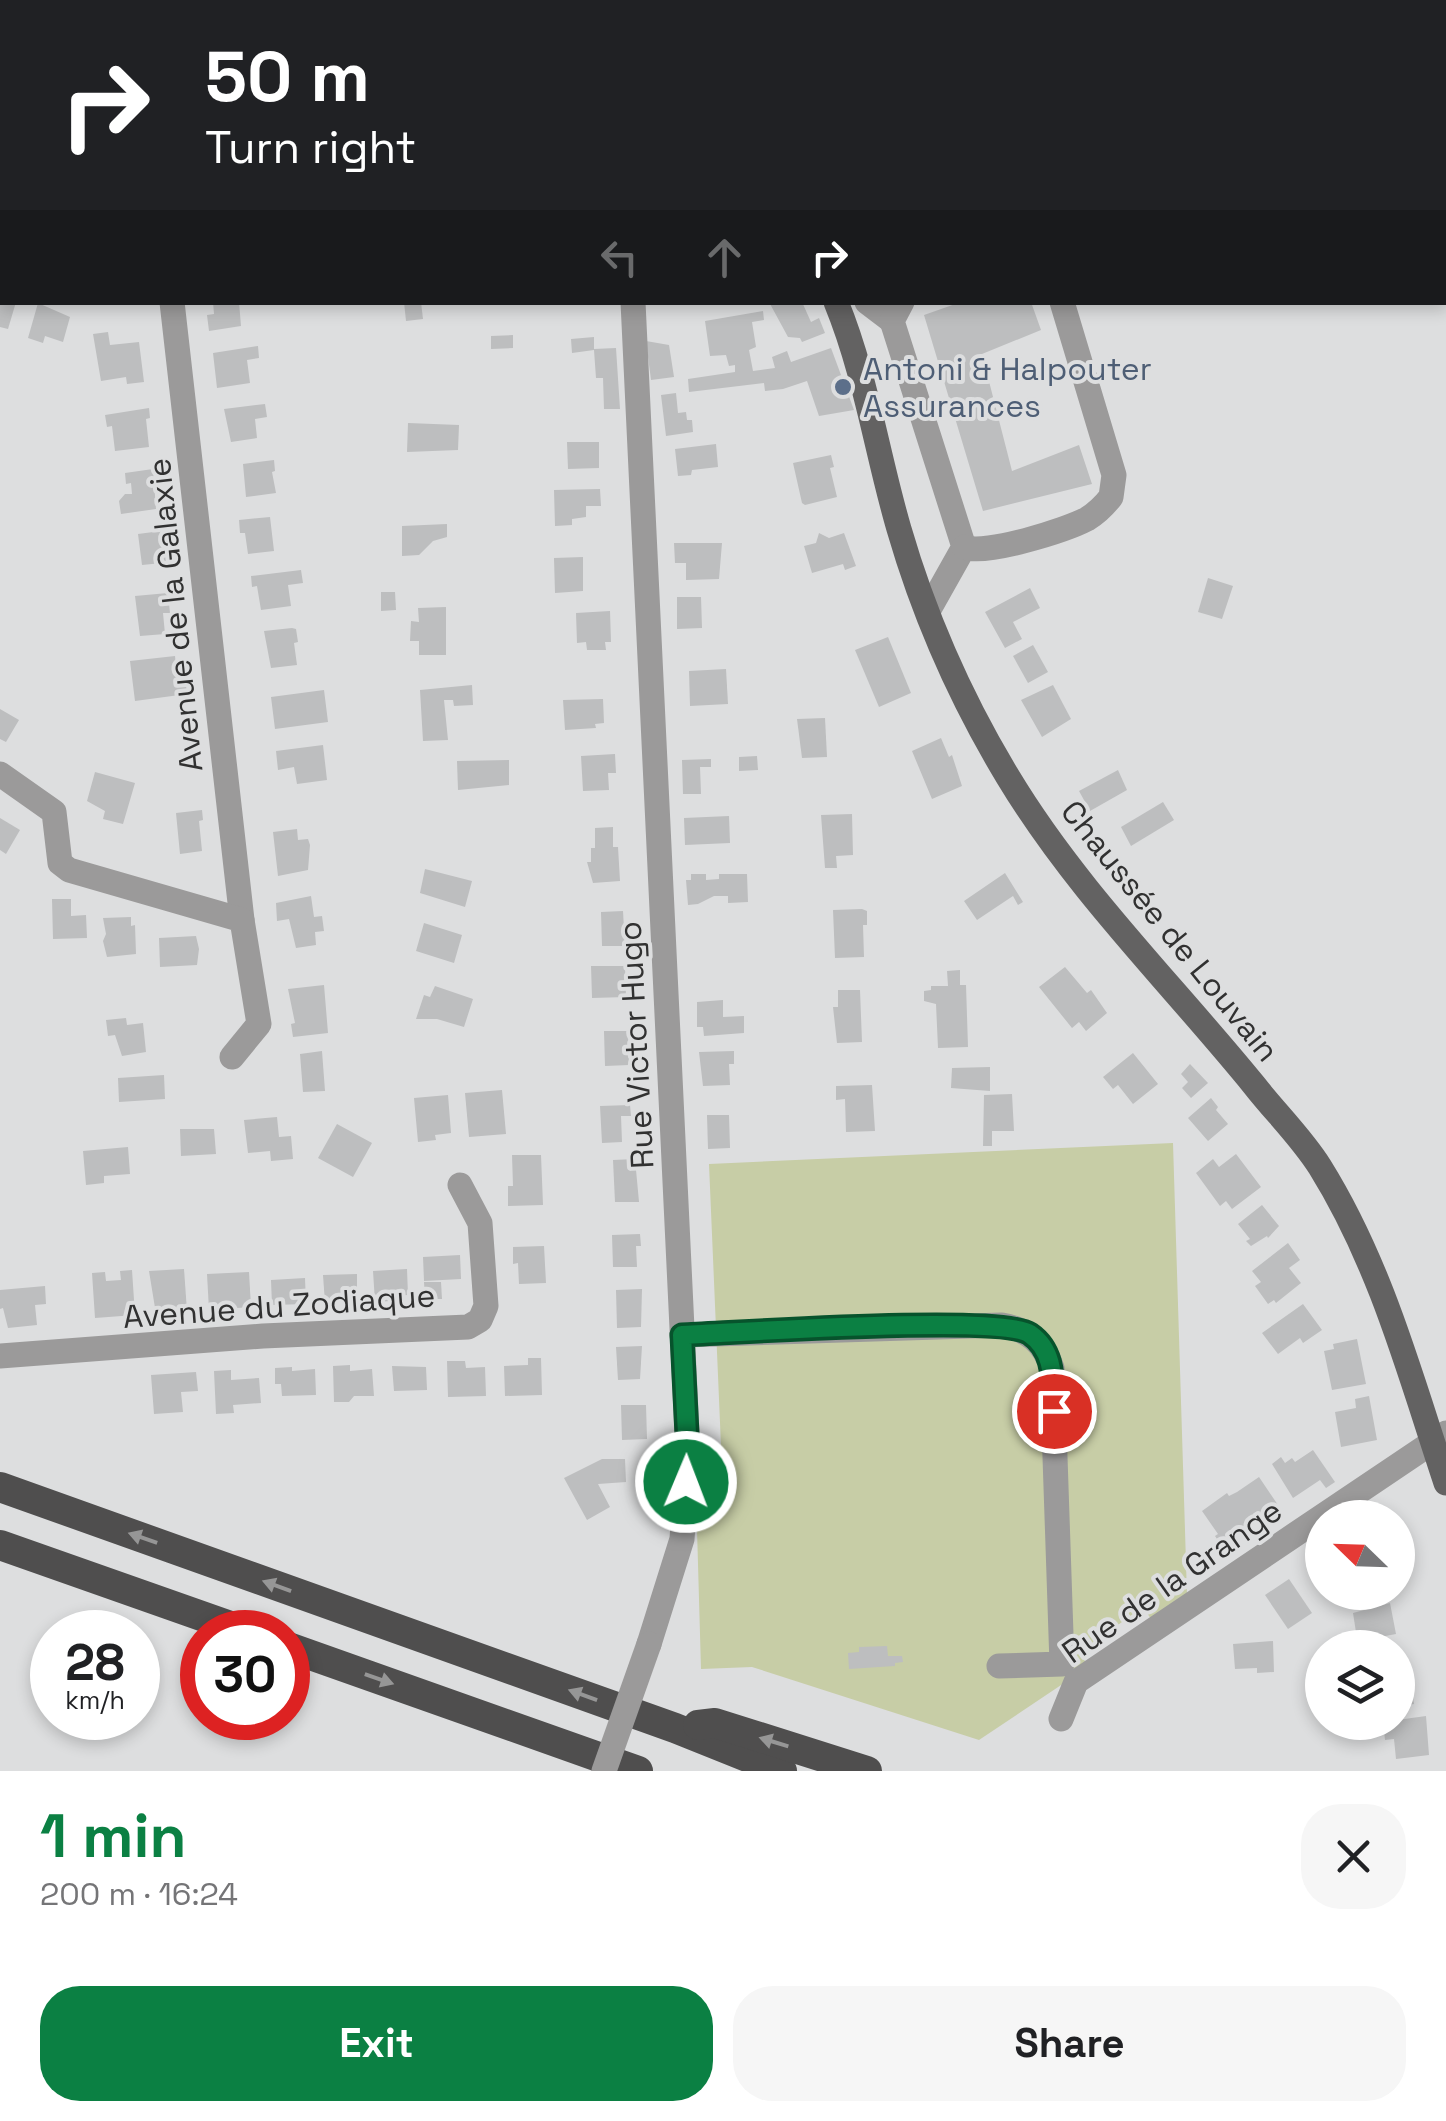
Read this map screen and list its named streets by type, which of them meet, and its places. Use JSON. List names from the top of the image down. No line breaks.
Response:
{"streets":{"main road":["Chaussée de Louvain"],"street":["Avenue de la Galaxie","Rue Victor Hugo","Avenue du Zodiaque","Rue de la Grange"]},"crossings":[["Chaussée de Louvain","Rue de la Grange"]],"places":["Antoni & Halpouter Assurances"],"north":"top left","page":{"turn":["50 m","Turn right"],"speed":"28 km/h","limit":"30","heading":["1 min","200 m · 16:24"],"buttons":["Exit","Share"]}}
